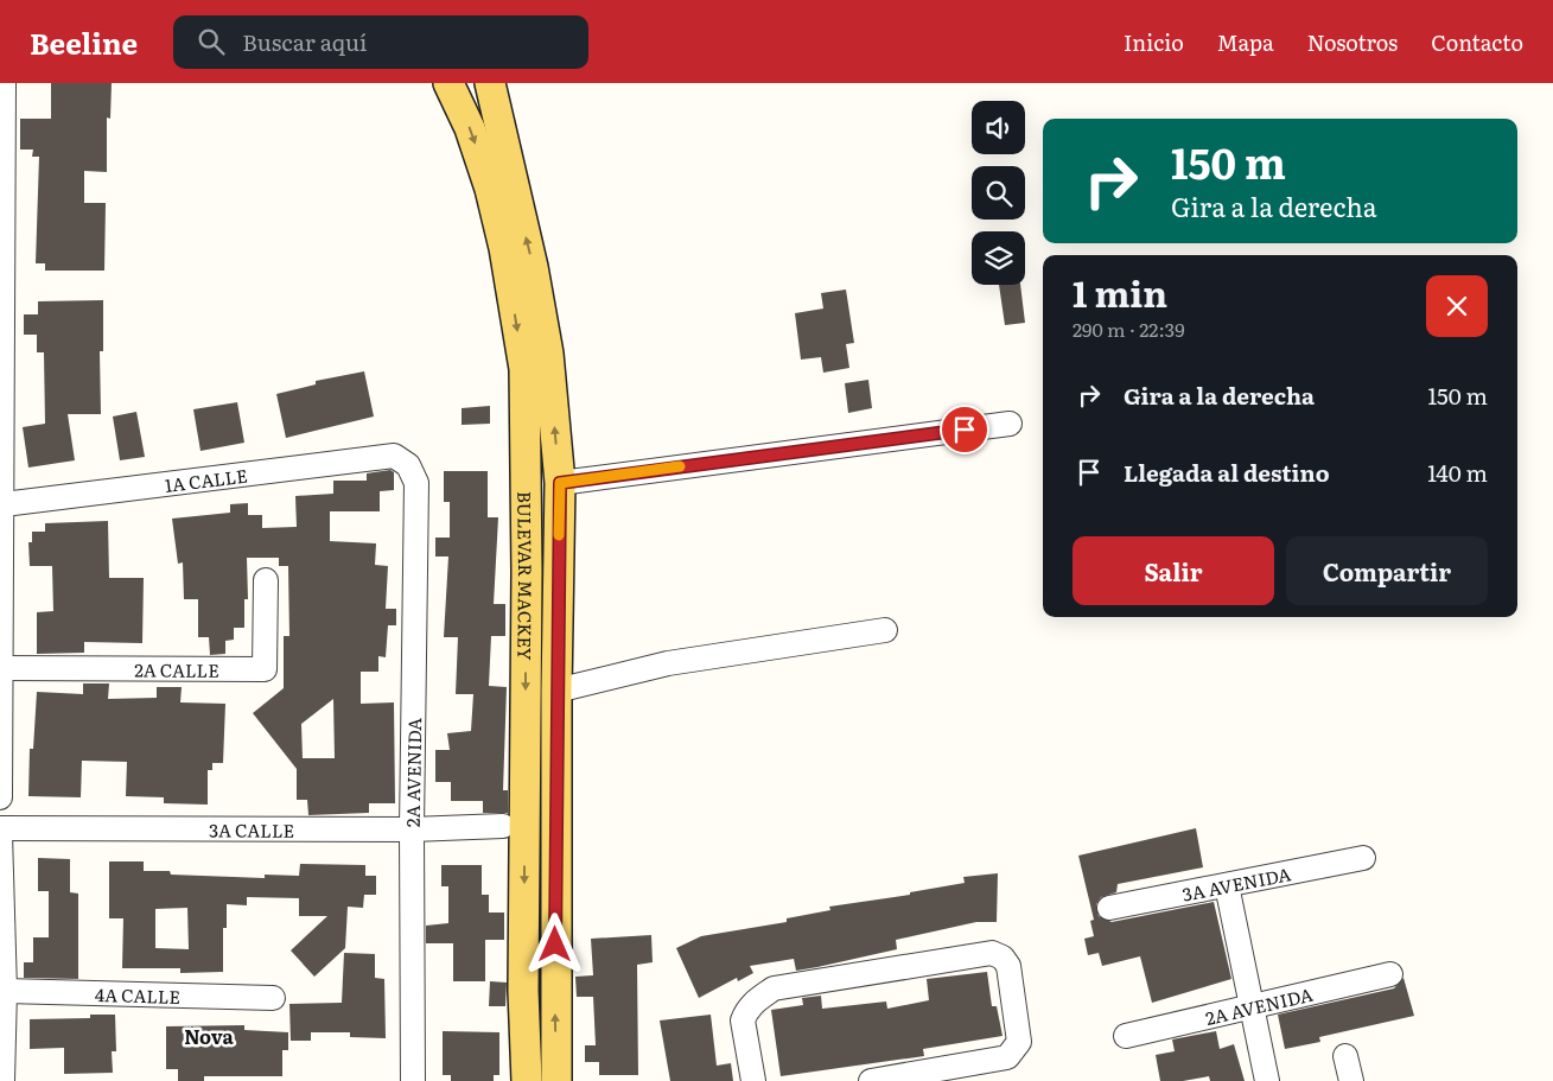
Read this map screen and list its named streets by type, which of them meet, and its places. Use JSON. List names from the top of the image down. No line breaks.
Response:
{"streets":{"main road":["BULEVAR MACKEY"],"street":["1A CALLE","2A CALLE","2A AVENIDA","3A CALLE","3A AVENIDA","4A CALLE"]},"crossings":[["1A CALLE","2A AVENIDA"],["2A AVENIDA","3A CALLE"]],"districts":["Nova"],"page":{"header":"Beeline","search":"Buscar aquí","nav":["Inicio","Mapa","Nosotros","Contacto"],"turn":["150 m","Gira a la derecha"],"heading":["1 min","290 m · 22:39"],"list":[{"name":"Gira a la derecha","value":"150 m"},{"name":"Llegada al destino","value":"140 m"}],"buttons":["Salir","Compartir"]}}
